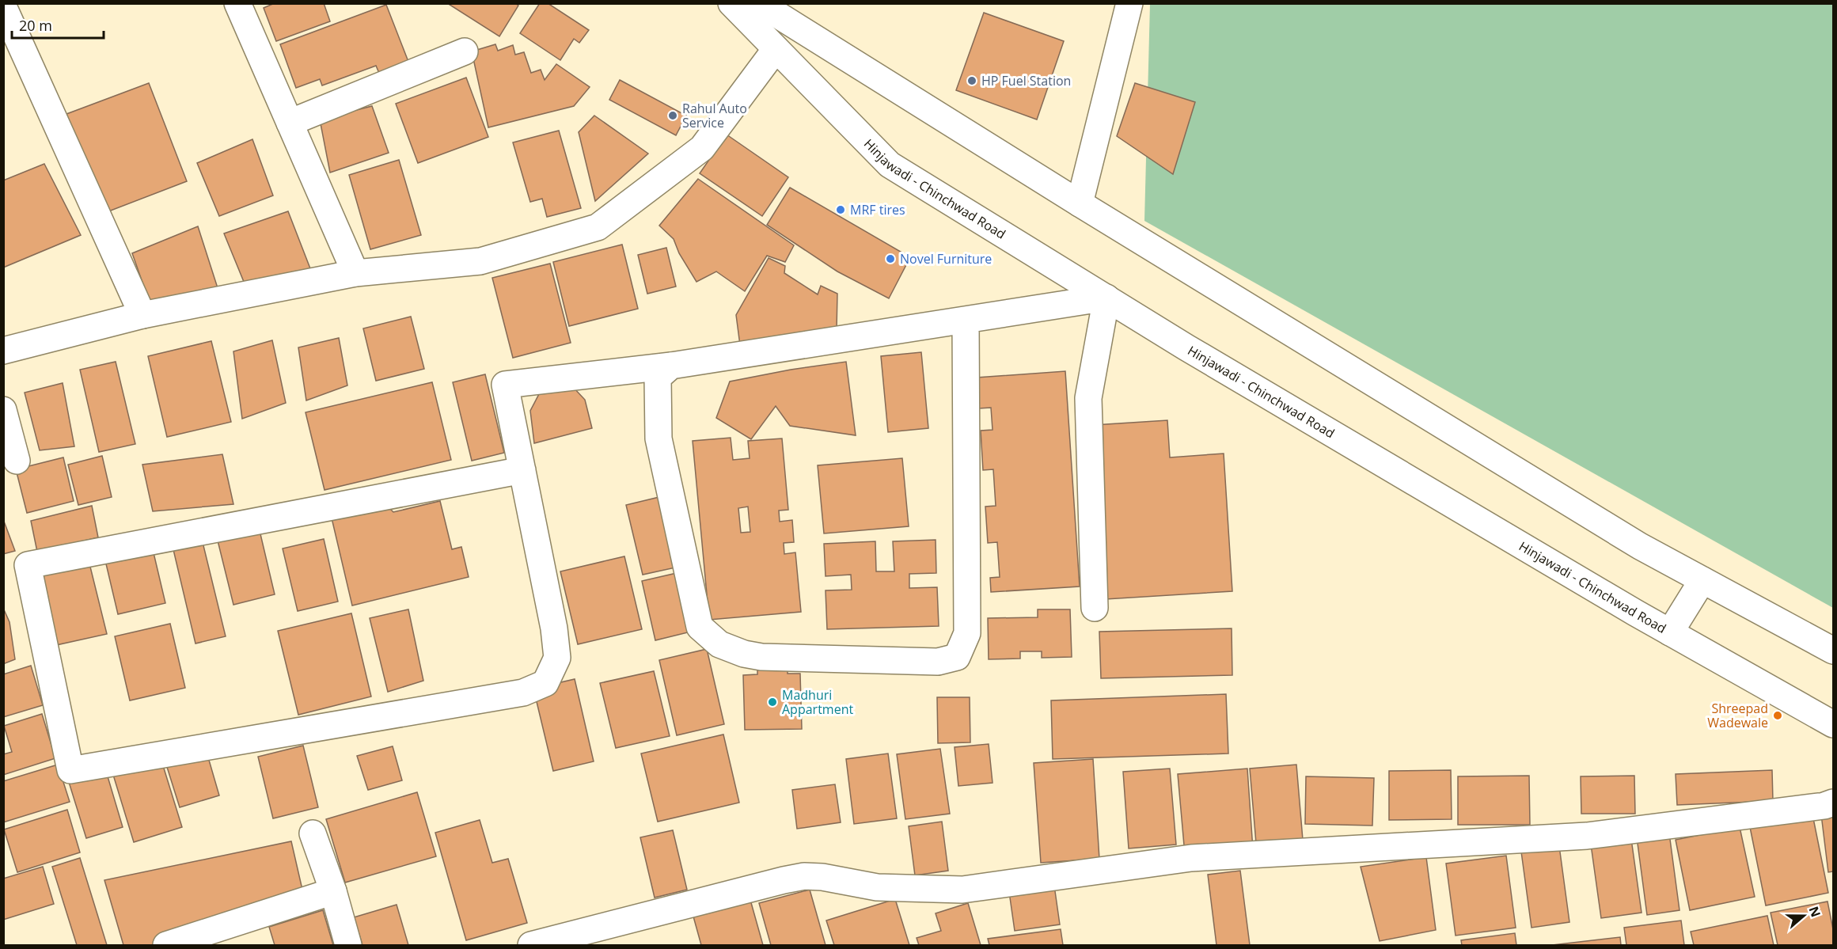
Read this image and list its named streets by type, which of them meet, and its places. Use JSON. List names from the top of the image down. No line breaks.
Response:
{"streets":{"street":["Hinjawadi - Chinchwad Road"]},"places":["HP Fuel Station","Rahul Auto Service","MRF tires","Novel Furniture","Madhuri Appartment","Shreepad Wadewale"],"scale_bar":"20 m","north":"right"}
